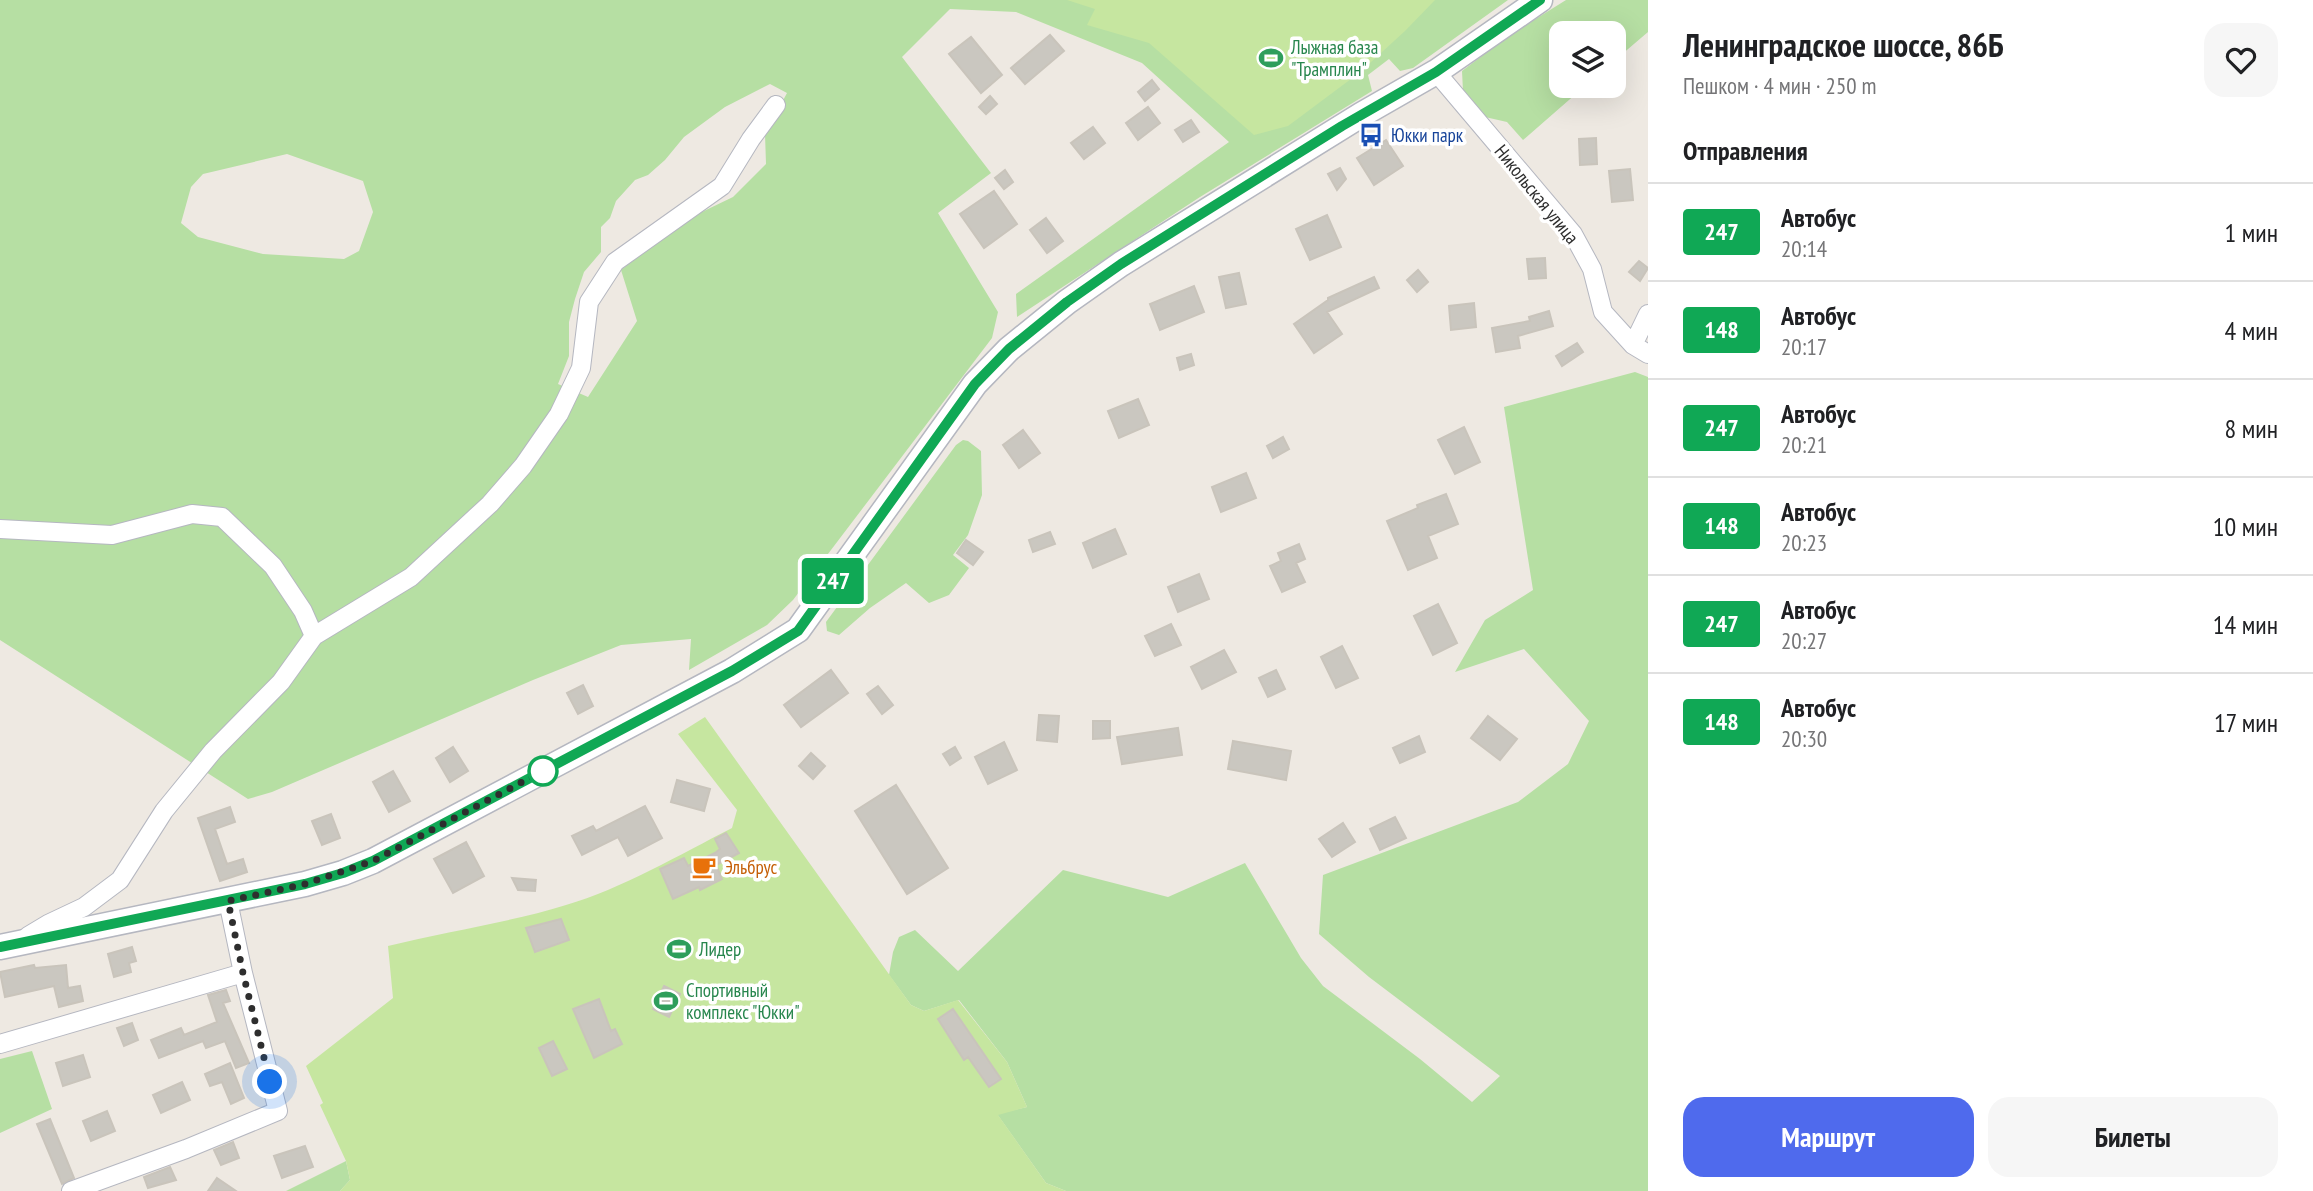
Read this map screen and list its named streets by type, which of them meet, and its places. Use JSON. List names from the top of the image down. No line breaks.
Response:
{"streets":{"street":["Никольская улица"]},"places":{"sports":["Лыжная база \"Трамплин\"","Лидер","Спортивный комплекс \"Юкки\""],"bus stop":["Юкки парк"],"cafe":["Эльбрус"]},"lines":["bus line 247"],"page":{"on_map":"247","heading":[["Ленинградское шоссе, 86Б","Пешком · 4 мин · 250 m"],"Отправления"],"list":[{"mark":"247","name":"Автобус","note":"20:14","value":"1 мин"},{"mark":"148","name":"Автобус","note":"20:17","value":"4 мин"},{"mark":"247","name":"Автобус","note":"20:21","value":"8 мин"},{"mark":"148","name":"Автобус","note":"20:23","value":"10 мин"},{"mark":"247","name":"Автобус","note":"20:27","value":"14 мин"},{"mark":"148","name":"Автобус","note":"20:30","value":"17 мин"}],"buttons":["Маршрут","Билеты"]}}
